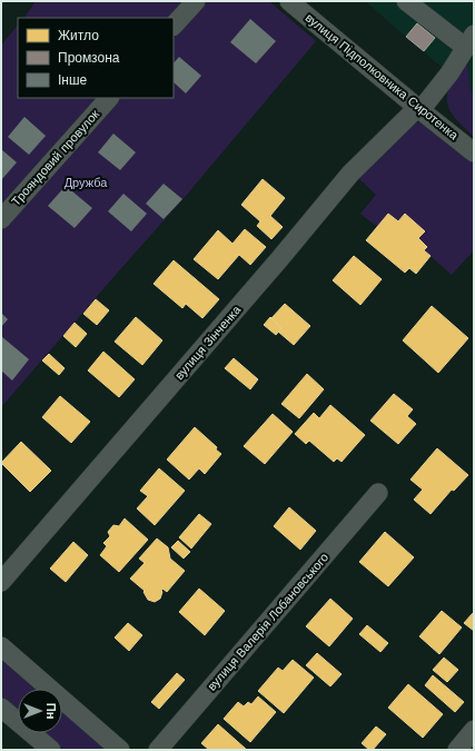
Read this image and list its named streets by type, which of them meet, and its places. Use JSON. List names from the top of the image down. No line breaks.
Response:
{"streets":{"street":["вулиця Підполковника Сиротенка","Трояндовий провулок","вулиця Зінченка","вулиця Валерія Лобановського"]},"crossings":[["вулиця Підполковника Сиротенка","вулиця Зінченка"]],"parks":["Дружба"],"legend":["Житло","Промзона","Інше"],"north":"right"}
